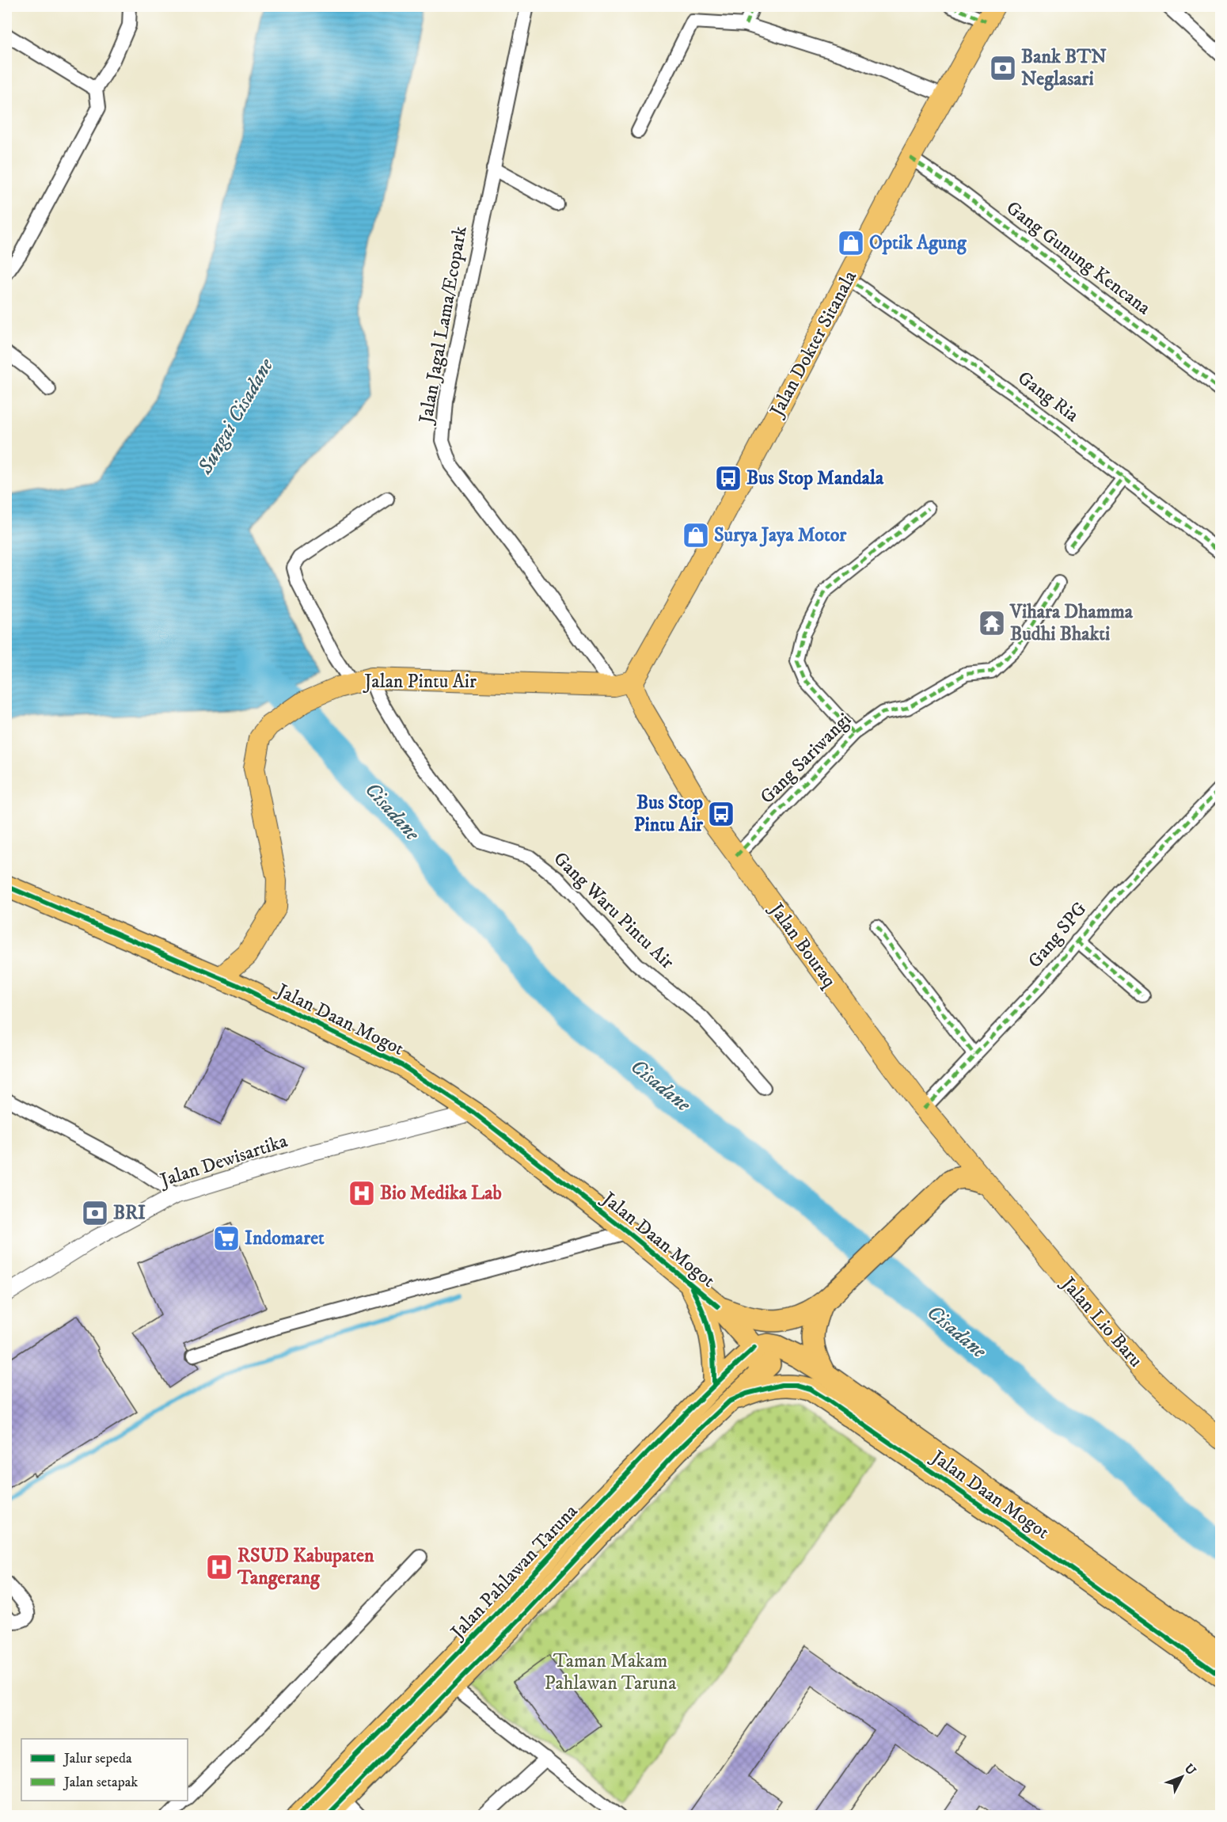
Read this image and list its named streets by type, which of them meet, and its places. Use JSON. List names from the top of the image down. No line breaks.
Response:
{"streets":{"highway":["Jalan Daan Mogot","Jalan Pahlawan Taruna"],"main road":["Jalan Dokter Sitanala","Jalan Pintu Air","Jalan Bouraq","Jalan Lio Baru"],"street":["Gang Gunung Kencana","Jalan Jagal Lama/Ecopark","Gang Ria","Gang Sariwangi","Gang Waru Pintu Air","Gang SPG","Jalan Dewisartika"]},"crossings":[["Gang Gunung Kencana","Jalan Dokter Sitanala"],["Jalan Jagal Lama/Ecopark","Jalan Pintu Air"],["Jalan Dokter Sitanala","Gang Ria"],["Jalan Dokter Sitanala","Jalan Pintu Air"],["Jalan Dokter Sitanala","Jalan Bouraq"],["Jalan Pintu Air","Gang Waru Pintu Air"],["Jalan Pintu Air","Jalan Bouraq"],["Jalan Pintu Air","Jalan Daan Mogot"],["Gang Sariwangi","Jalan Bouraq"],["Gang SPG","Jalan Bouraq"],["Jalan Bouraq","Jalan Lio Baru"],["Jalan Daan Mogot","Jalan Dewisartika"],["Jalan Daan Mogot","Jalan Pahlawan Taruna"]],"water":["Sungai Cisadane","Cisadane"],"parks":["Taman Makam Pahlawan Taruna"],"places":{"bank":["Bank BTN Neglasari","BRI"],"shop":["Optik Agung","Surya Jaya Motor"],"bus stop":["Bus Stop Mandala","Bus Stop Pintu Air"],"temple":["Vihara Dhamma Budhi Bhakti"],"hospital":["Bio Medika Lab","RSUD Kabupaten Tangerang"],"supermarket":["Indomaret"]},"legend":["Jalur sepeda","Jalan setapak"],"north":"top right"}
